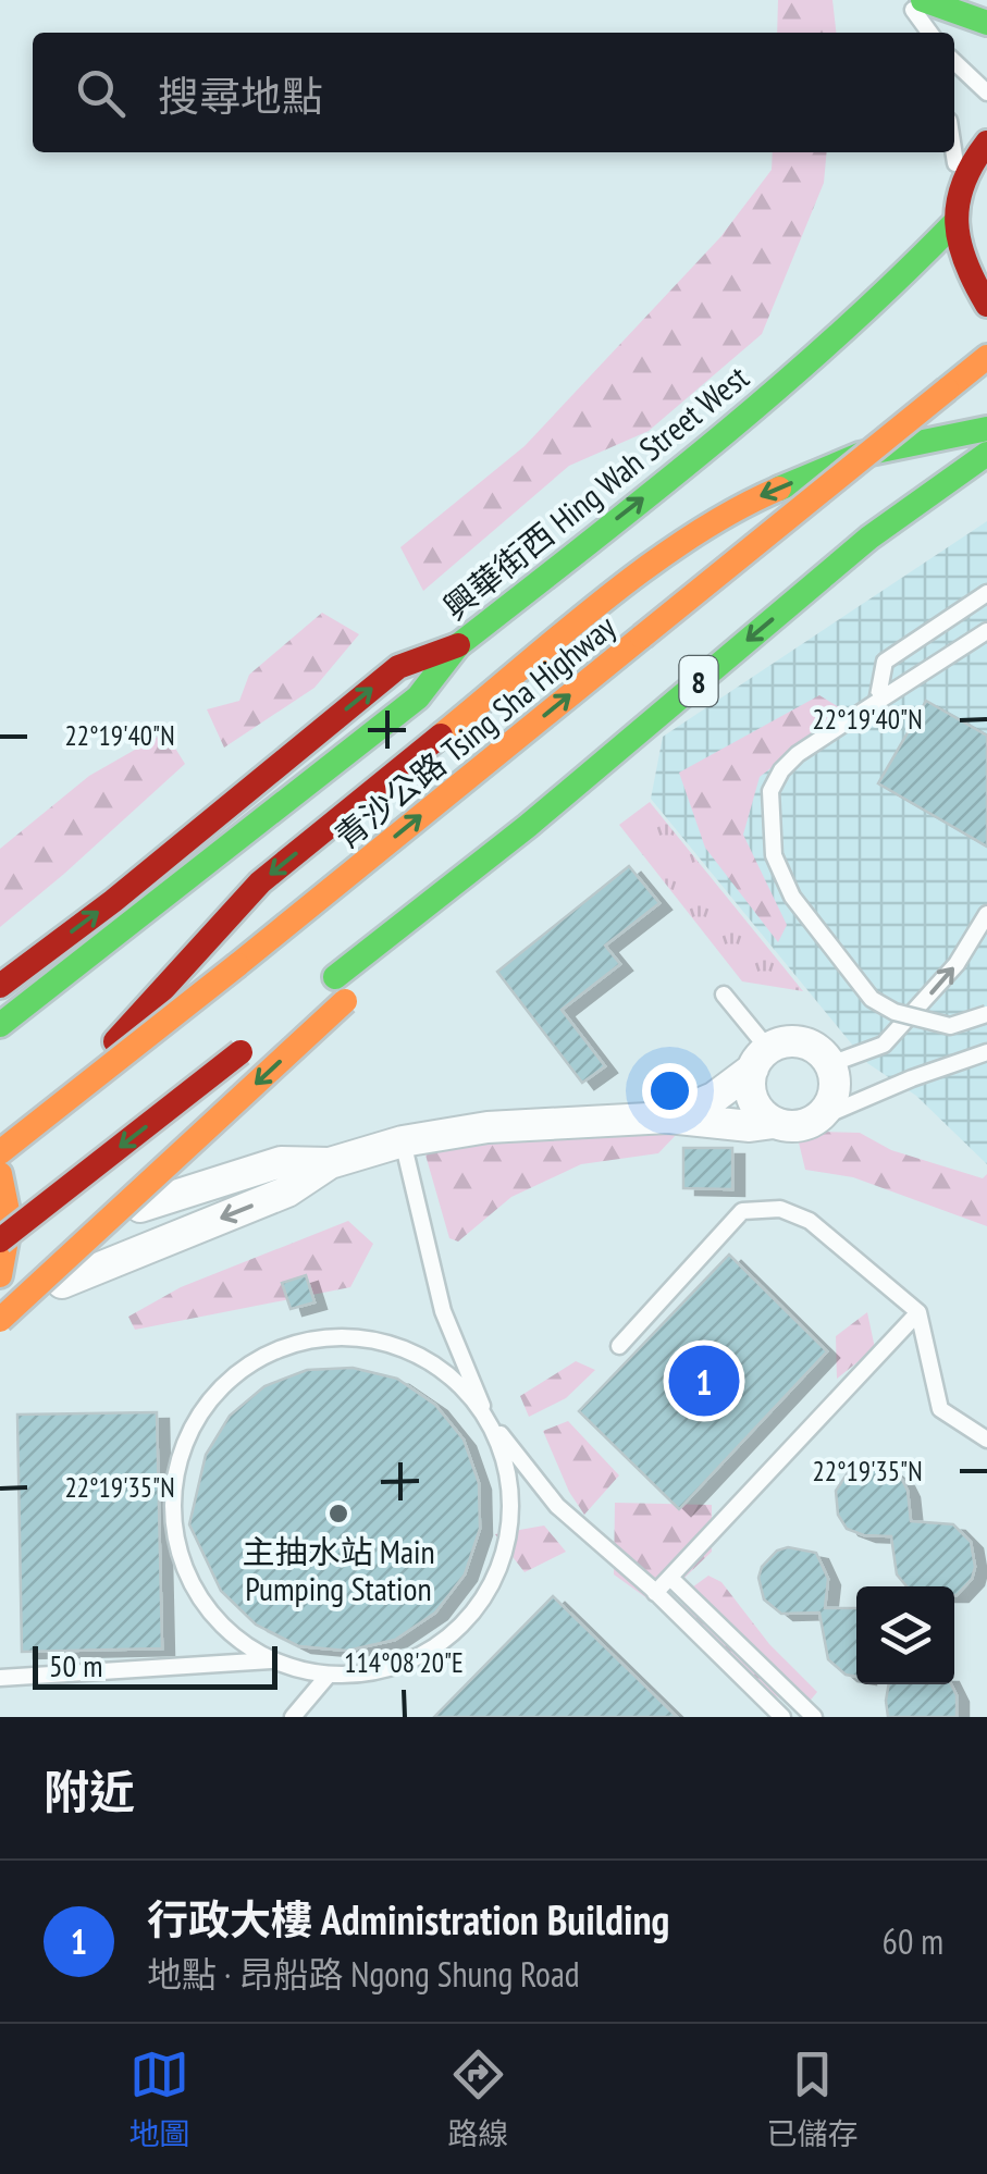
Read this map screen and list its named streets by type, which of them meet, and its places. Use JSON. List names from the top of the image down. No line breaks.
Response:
{"streets":{"main road":["興華街西 Hing Wah Street West","8","青沙公路 Tsing Sha Highway"]},"places":["主抽水站 Main Pumping Station"],"scale_bar":"50 m","page":{"search":"搜尋地點","pins":"1","scale":"50 m","heading":"附近","list":[{"mark":"1","name":"行政大樓 Administration Building","note":"地點 · 昂船路 Ngong Shung Road","value":"60 m"}],"nav":["地圖","路線","已儲存"]},"coordinates":["22°19'40\"N","22°19'35\"N","114°08'20\"E"]}
